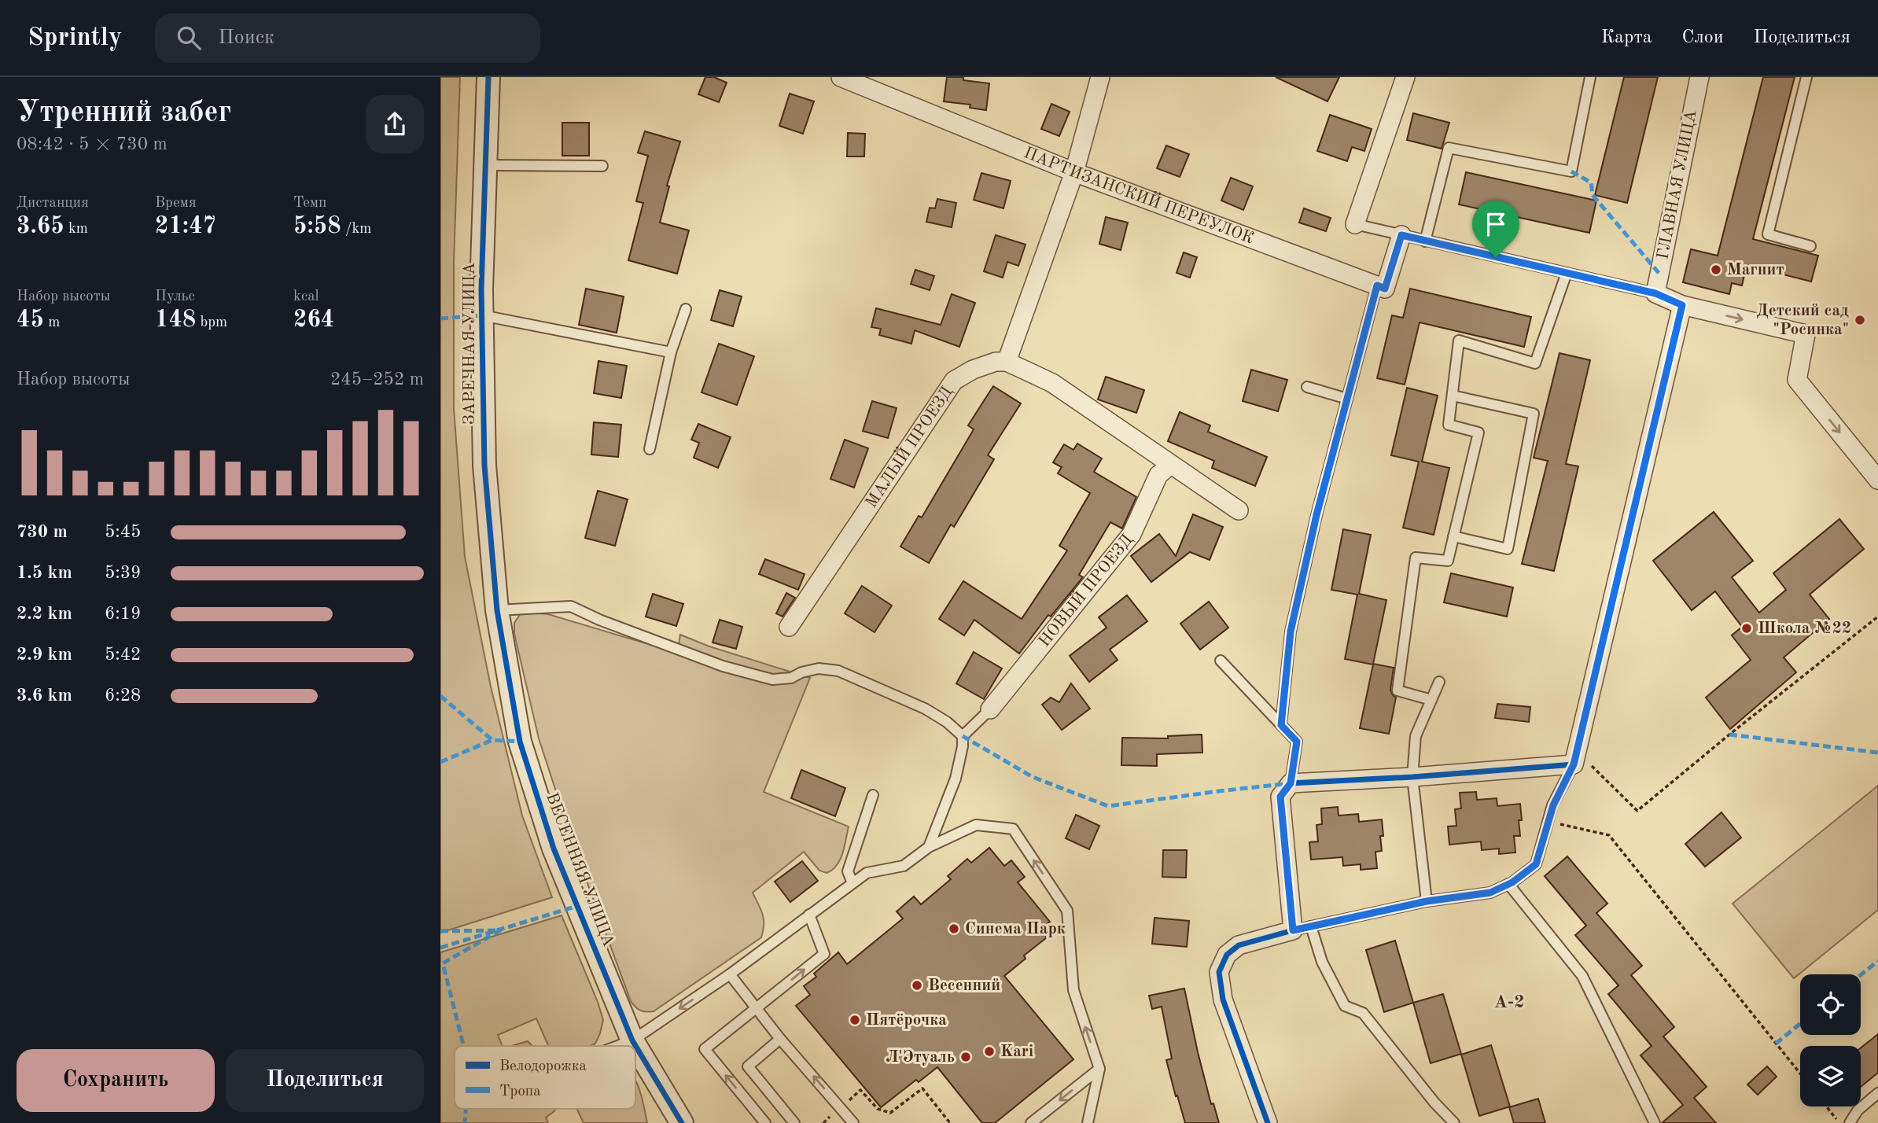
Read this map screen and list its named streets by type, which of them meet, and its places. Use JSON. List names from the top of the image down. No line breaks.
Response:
{"streets":{"street":["ГЛАВНАЯ УЛИЦА","ПАРТИЗАНСКИЙ ПЕРЕУЛОК","ЗАРЕЧНАЯ УЛИЦА","МАЛЫЙ ПРОЕЗД","НОВЫЙ ПРОЕЗД","ВЕСЕННЯЯ УЛИЦА"]},"crossings":[["ЗАРЕЧНАЯ УЛИЦА","ВЕСЕННЯЯ УЛИЦА"]],"districts":["А-2"],"places":["Магнит","Детский сад \"Росинка\"","Школа №22","Синема Парк","Весенний","Пятёрочка","Kari","Л'Этуаль"],"legend":["Велодорожка","Тропа"],"page":{"header":"Sprintly","search":"Поиск","nav":["Карта","Слои","Поделиться"],"heading":["Утренний забег","08:42 · 5 × 730 m"],"stats":[["Дистанция","3.65 km"],["Время","21:47"],["Темп","5:58 /km"],["Набор высоты","45 m"],["Пульс","148 bpm"],["kcal","264"]],"chart":["Набор высоты","245–252 m"],"list":[{"name":"730 m","note":"5:45"},{"name":"1.5 km","note":"5:39"},{"name":"2.2 km","note":"6:19"},{"name":"2.9 km","note":"5:42"},{"name":"3.6 km","note":"6:28"}],"buttons":["Сохранить","Поделиться"]}}
